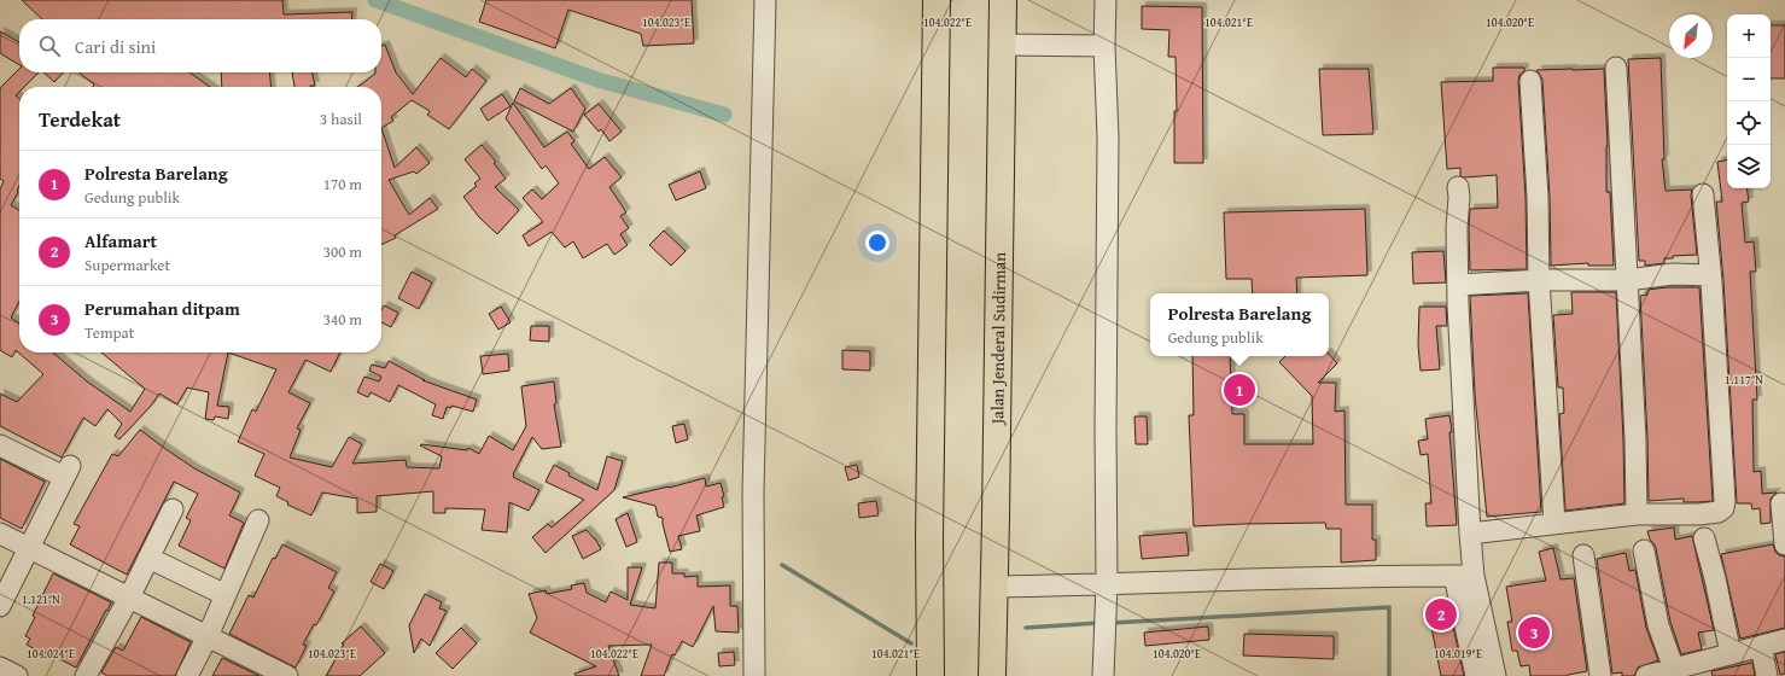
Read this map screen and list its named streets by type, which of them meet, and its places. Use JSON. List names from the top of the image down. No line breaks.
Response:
{"streets":{"highway":["Jalan Jenderal Sudirman"]},"north":"bottom left","page":{"map_buttons":["+","−"],"search":"Cari di sini","heading":["Terdekat","3 hasil"],"list":[{"mark":"1","name":"Polresta Barelang","note":"Gedung publik","value":"170 m"},{"mark":"2","name":"Alfamart","note":"Supermarket","value":"300 m"},{"mark":"3","name":"Perumahan ditpam","note":"Tempat","value":"340 m"}],"popup":["Polresta Barelang","Gedung publik"],"pins":["1","2","3"]},"coordinates":["104.023°E","104.022°E","104.021°E","104.020°E","1.117°N","1.121°N","104.024°E","104.019°E"]}
